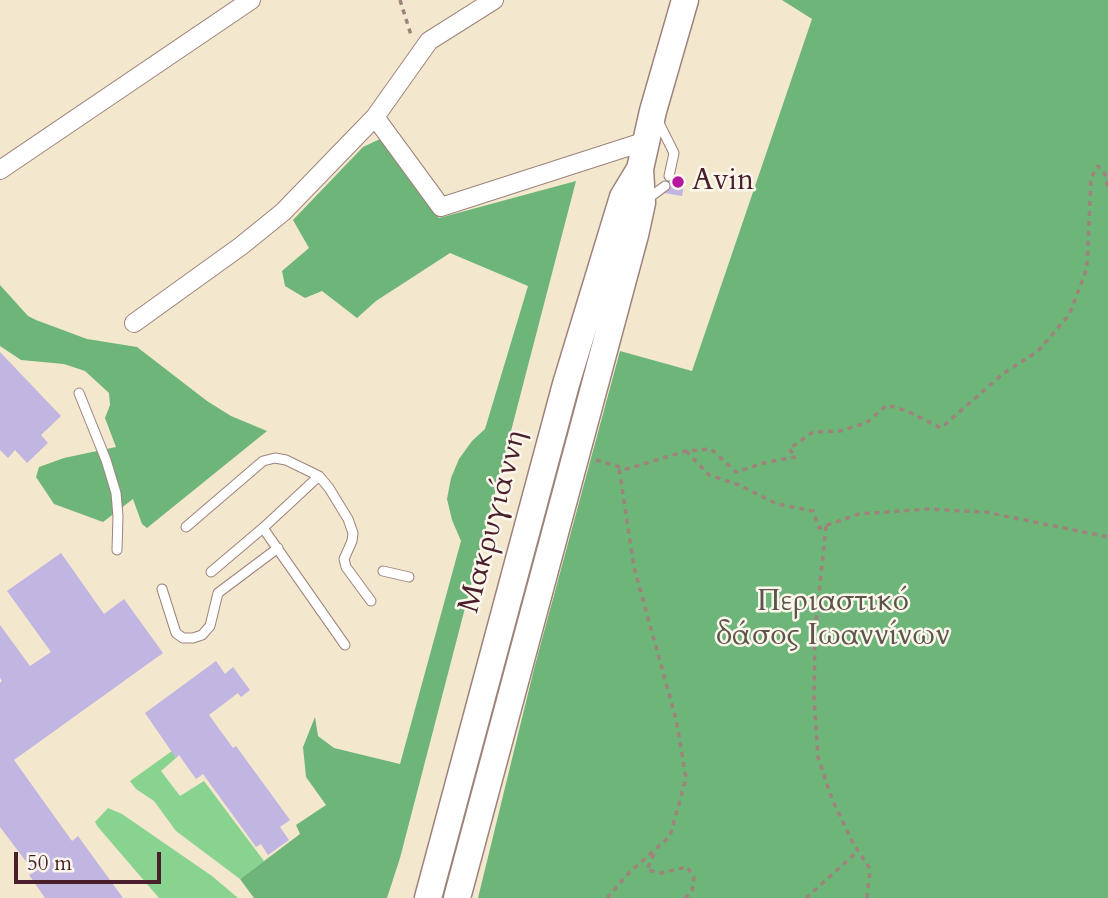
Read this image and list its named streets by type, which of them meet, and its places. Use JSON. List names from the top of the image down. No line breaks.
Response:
{"streets":{"main road":["Μακρυγιάννη"]},"parks":["Περιαστικό δάσος Ιωαννίνων"],"places":["Avin"],"scale_bar":"50 m"}
